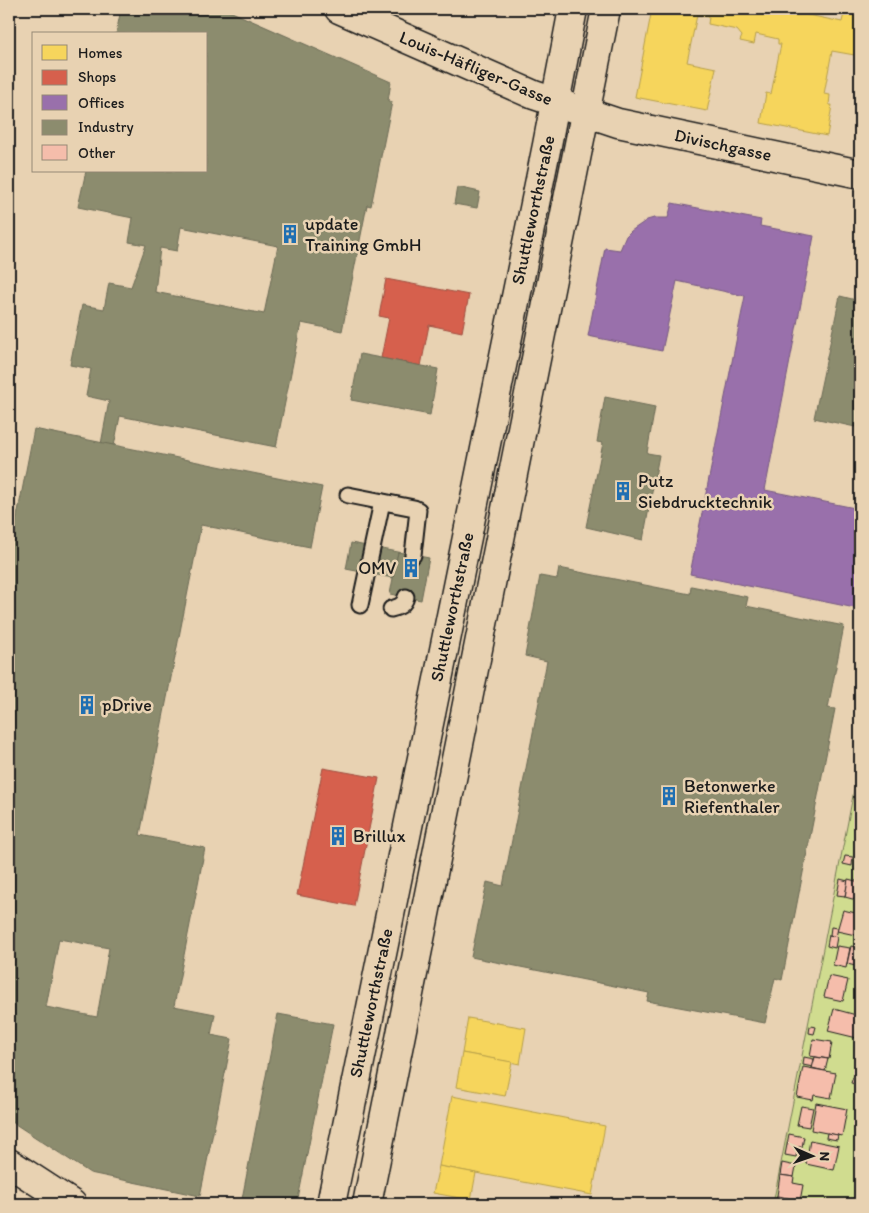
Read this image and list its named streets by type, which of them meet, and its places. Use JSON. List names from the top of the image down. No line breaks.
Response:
{"streets":{"main road":["Louis-Häfliger-Gasse","Divischgasse","Shuttleworthstraße"]},"crossings":[["Louis-Häfliger-Gasse","Divischgasse"],["Louis-Häfliger-Gasse","Shuttleworthstraße"],["Divischgasse","Shuttleworthstraße"]],"places":{"building":["update Training GmbH","Putz Siebdrucktechnik","OMV","pDrive","Betonwerke Riefenthaler","Brillux"]},"legend":["Homes","Shops","Offices","Industry","Other"],"north":"right"}
